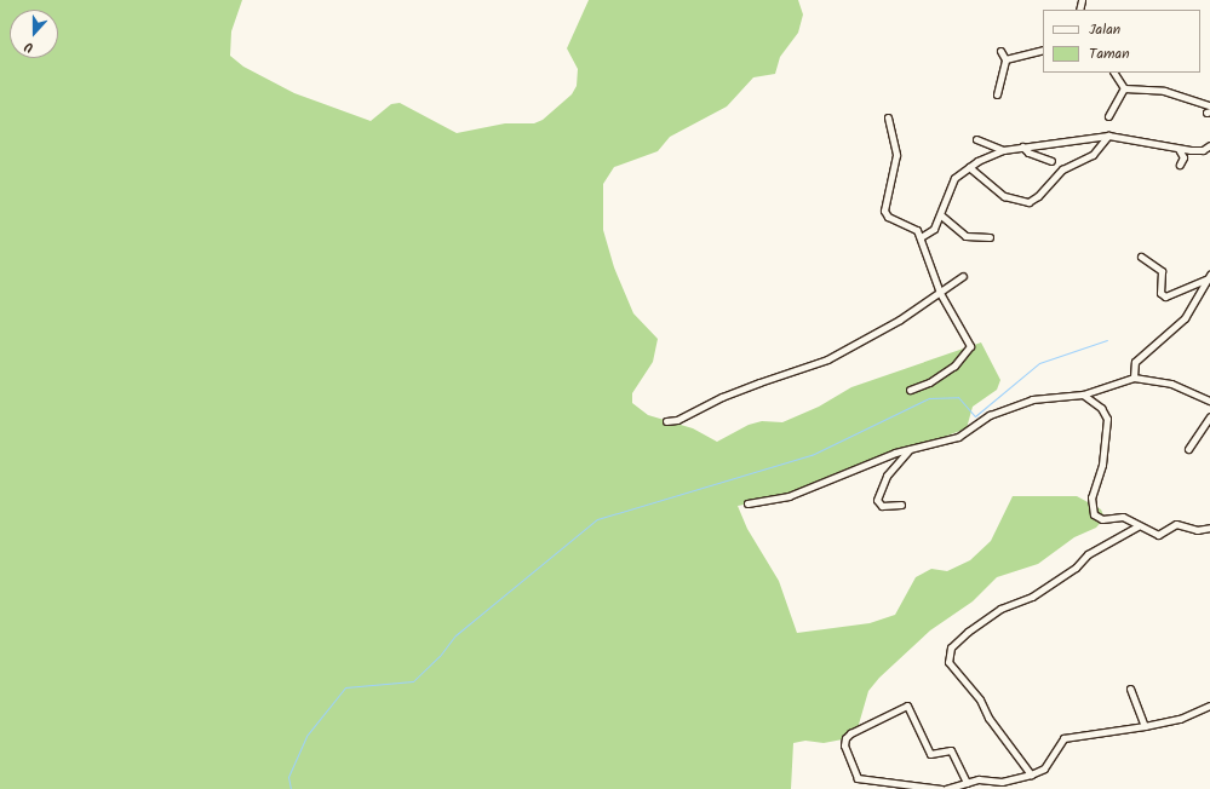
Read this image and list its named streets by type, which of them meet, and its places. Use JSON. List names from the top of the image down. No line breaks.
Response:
{"legend":["Jalan","Taman"],"north":"bottom"}
